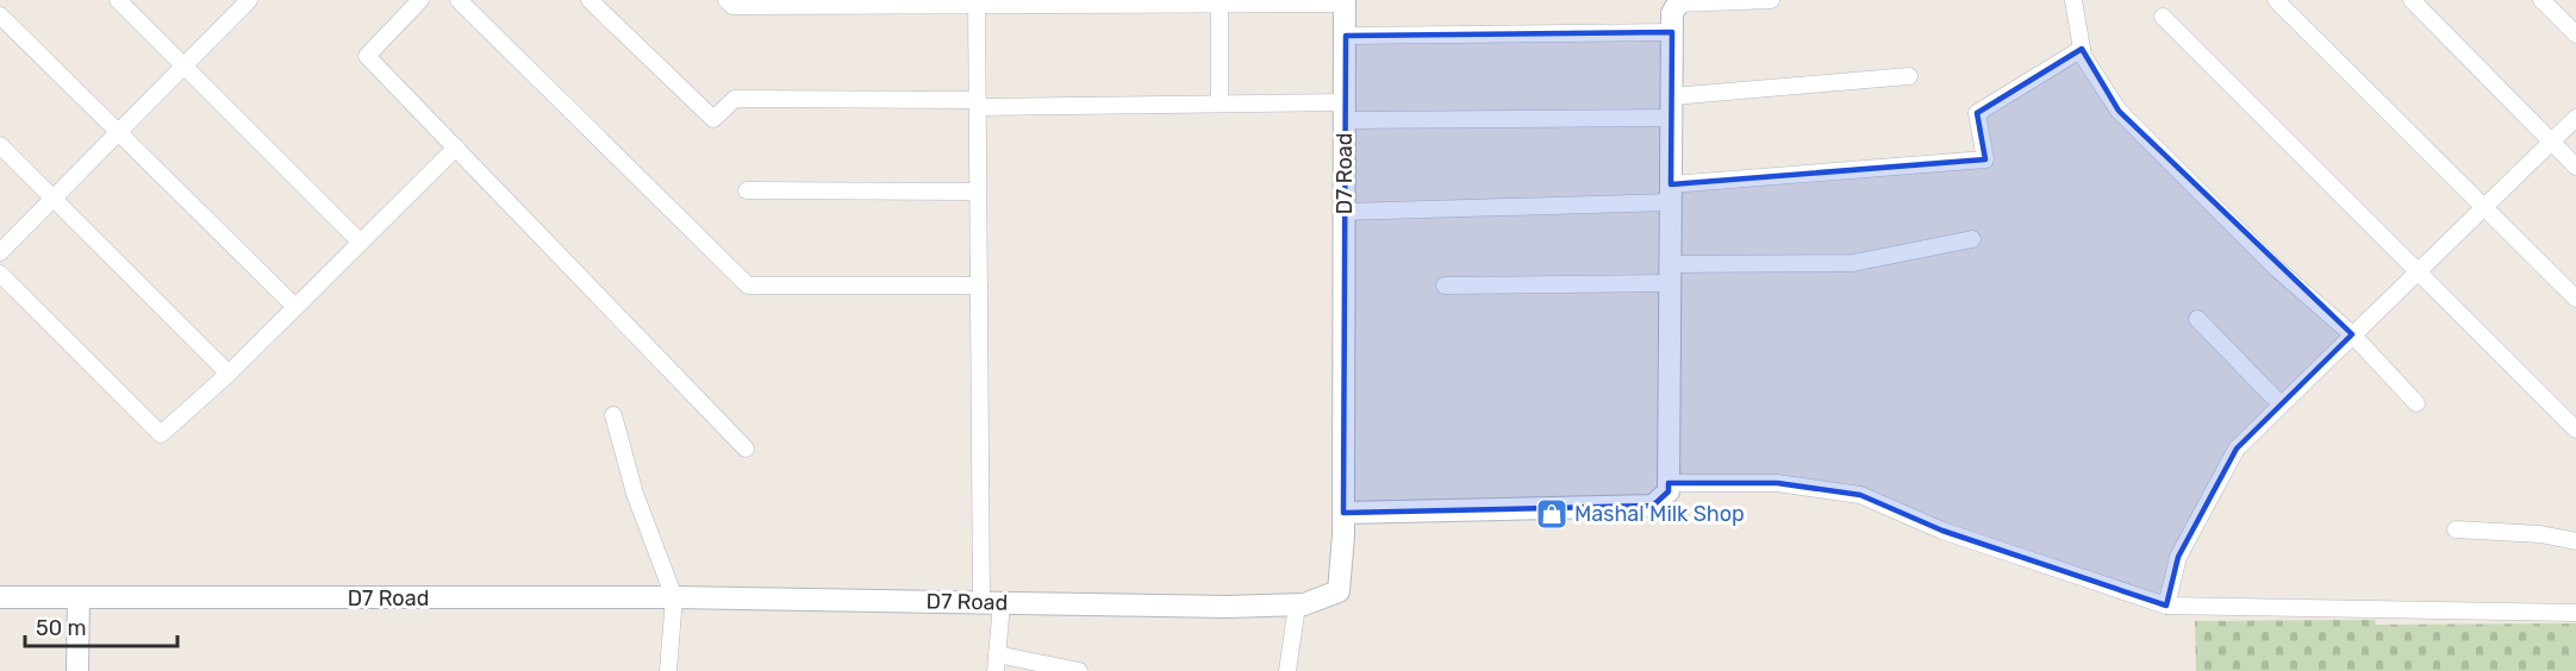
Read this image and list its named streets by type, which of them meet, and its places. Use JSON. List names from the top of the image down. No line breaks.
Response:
{"streets":{"street":["D7 Road"]},"places":{"shop":["Mashal Milk Shop"]},"scale_bar":"50 m"}
